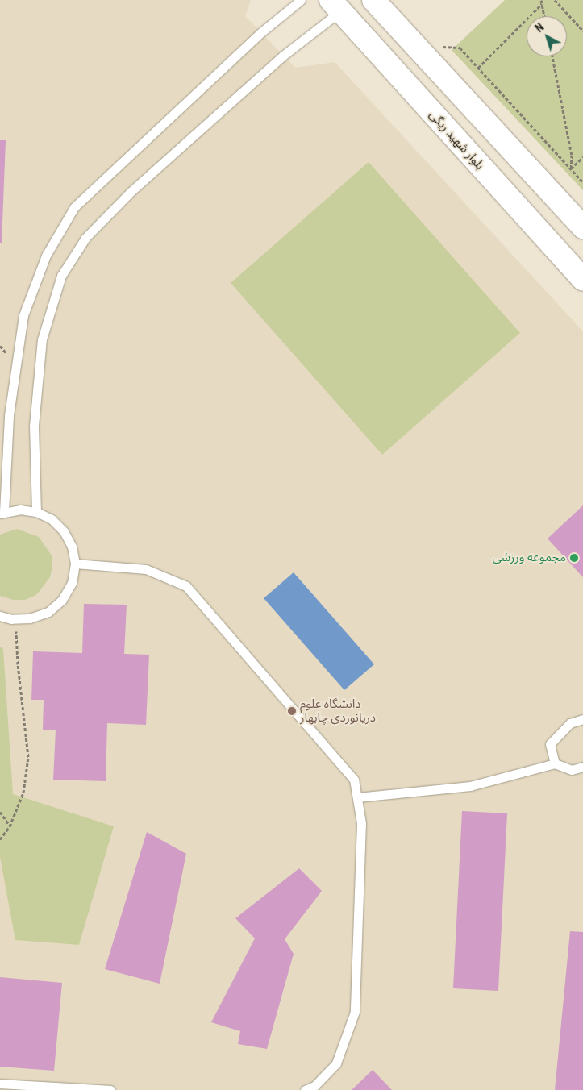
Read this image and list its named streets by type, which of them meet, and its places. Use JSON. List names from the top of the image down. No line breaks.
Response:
{"streets":{"highway":["بلوار شهید ریگی"]},"places":["مجموعه ورزشی","دانشگاه علوم دریانوردی چابهار"],"north":"top left"}
